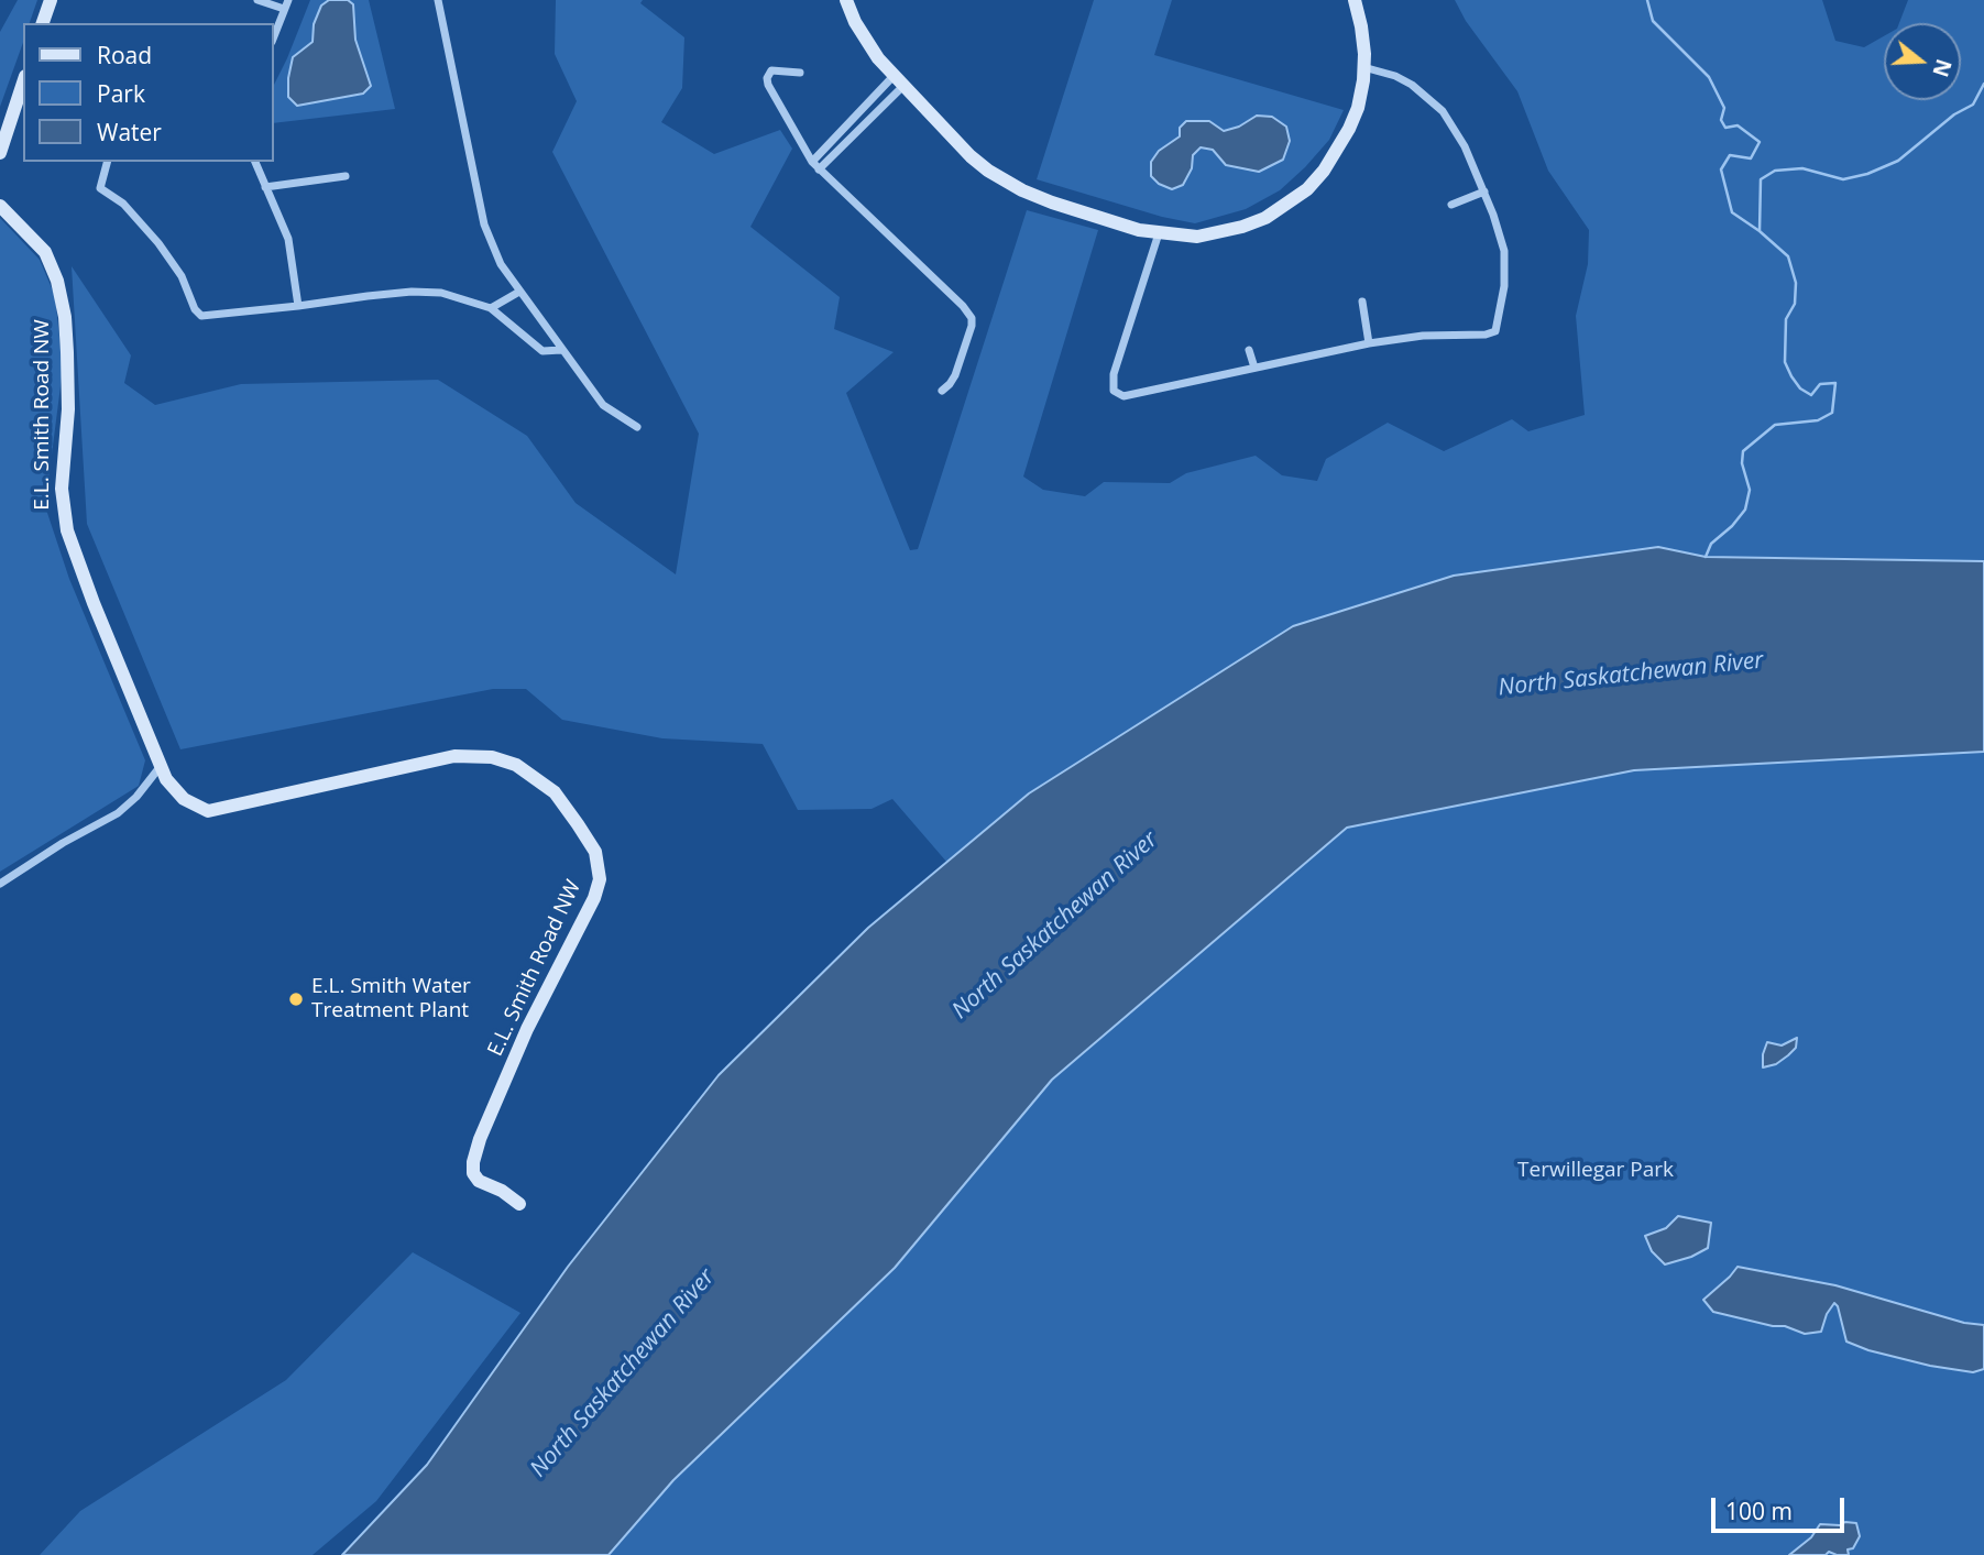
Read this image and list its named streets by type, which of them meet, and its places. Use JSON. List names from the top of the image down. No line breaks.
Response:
{"streets":{"street":["E.L. Smith Road NW"]},"water":["North Saskatchewan River"],"parks":["Terwillegar Park"],"places":["E.L. Smith Water Treatment Plant"],"legend":["Road","Park","Water"],"scale_bar":"100 m","north":"right"}
